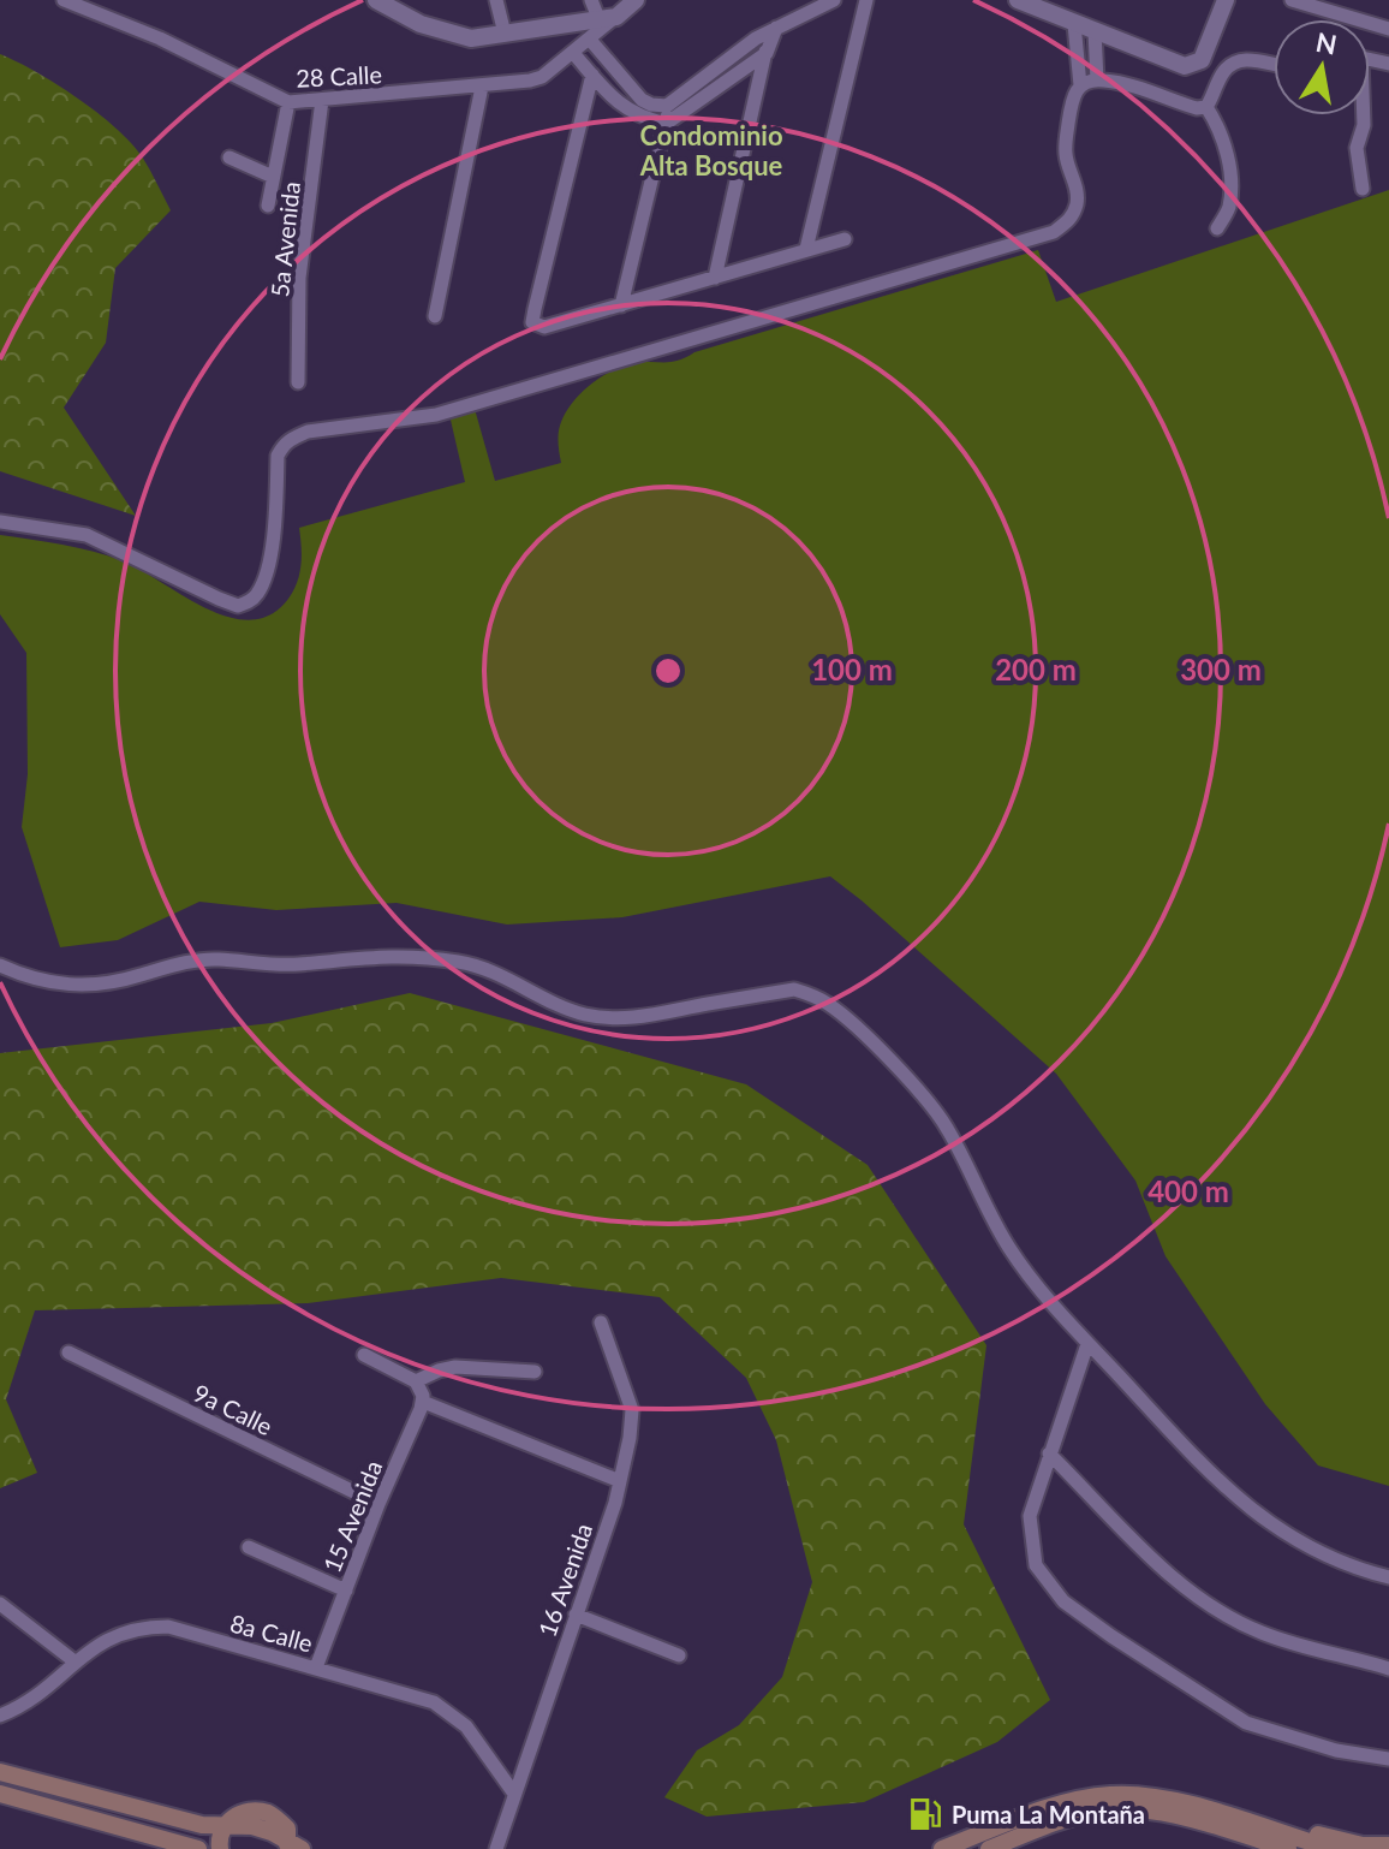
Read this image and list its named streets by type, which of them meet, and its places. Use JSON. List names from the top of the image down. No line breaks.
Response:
{"streets":{"street":["28 Calle","5a Avenida","9a Calle","15 Avenida","16 Avenida","8a Calle"]},"crossings":[["28 Calle","5a Avenida"],["9a Calle","15 Avenida"],["15 Avenida","8a Calle"],["16 Avenida","8a Calle"]],"districts":["Condominio Alta Bosque"],"places":{"fuel station":["Puma La Montaña"]},"north":"top","rings":["100 m","200 m","300 m","400 m"]}
